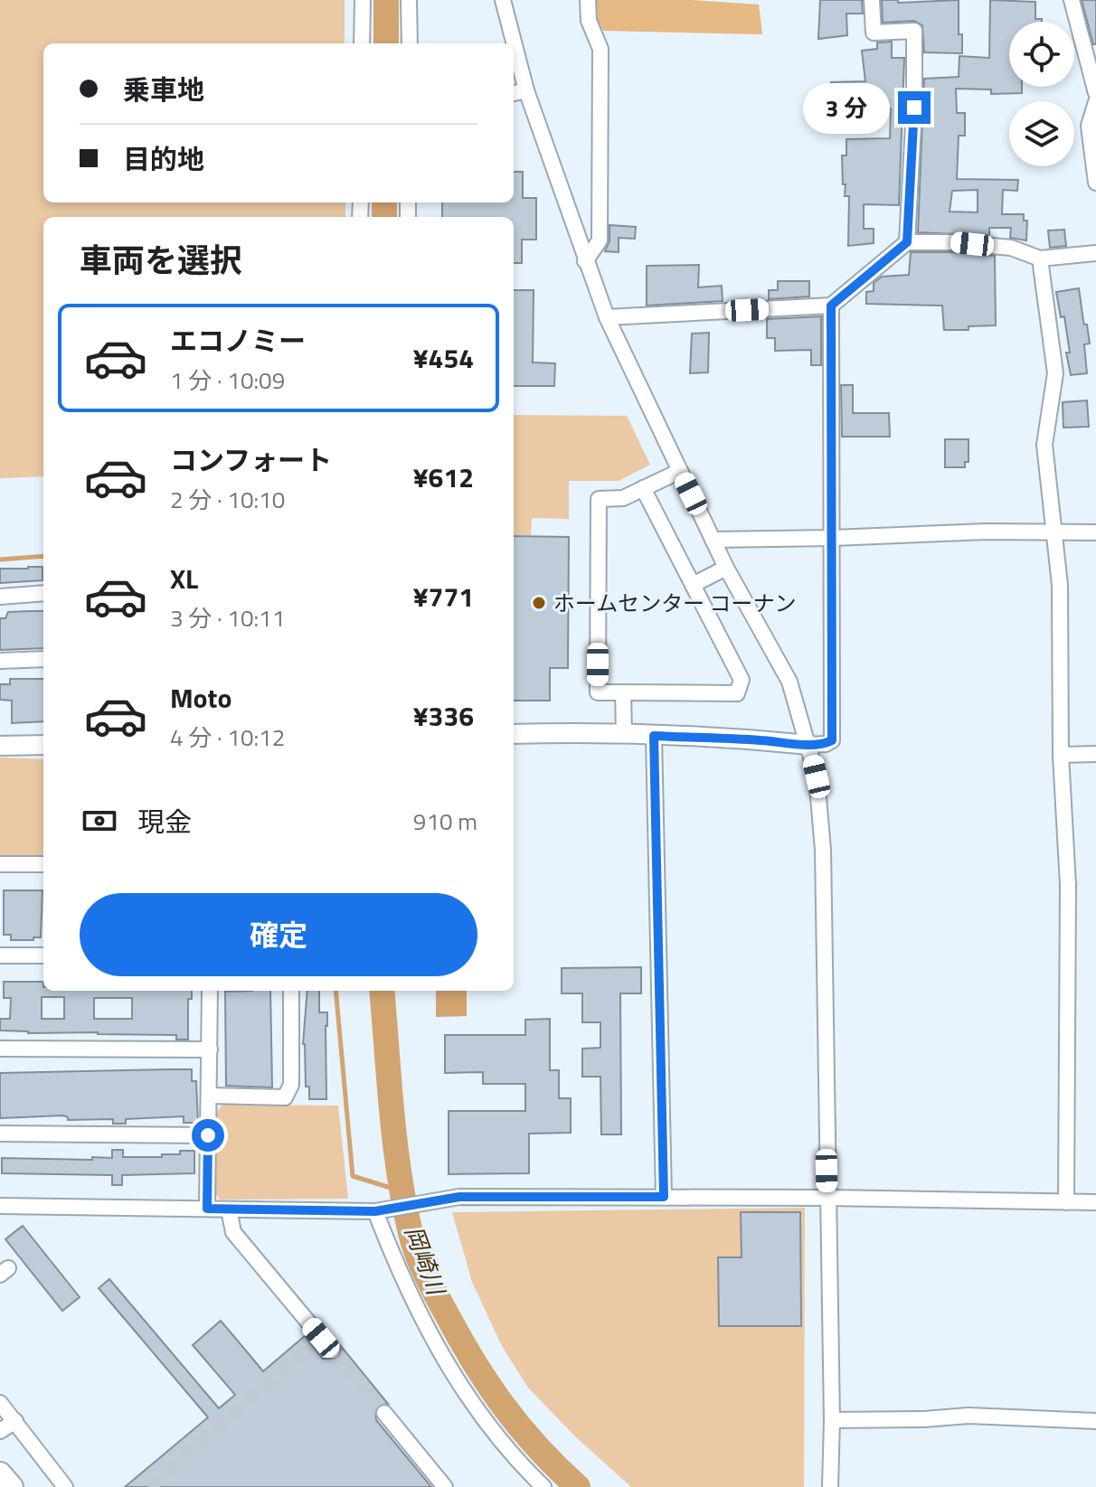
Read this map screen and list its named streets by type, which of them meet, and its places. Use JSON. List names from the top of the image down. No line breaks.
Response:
{"water":["岡崎川"],"places":["ホームセンター コーナン"],"page":{"banner":["乗車地","目的地"],"bubble":"3 分","heading":"車両を選択","list":[{"name":"エコノミー","note":"1 分 · 10:09","value":"¥454"},{"name":"コンフォート","note":"2 分 · 10:10","value":"¥612"},{"name":"XL","note":"3 分 · 10:11","value":"¥771"},{"name":"Moto","note":"4 分 · 10:12","value":"¥336"}],"pay":["現金","910 m"],"buttons":"確定"}}
